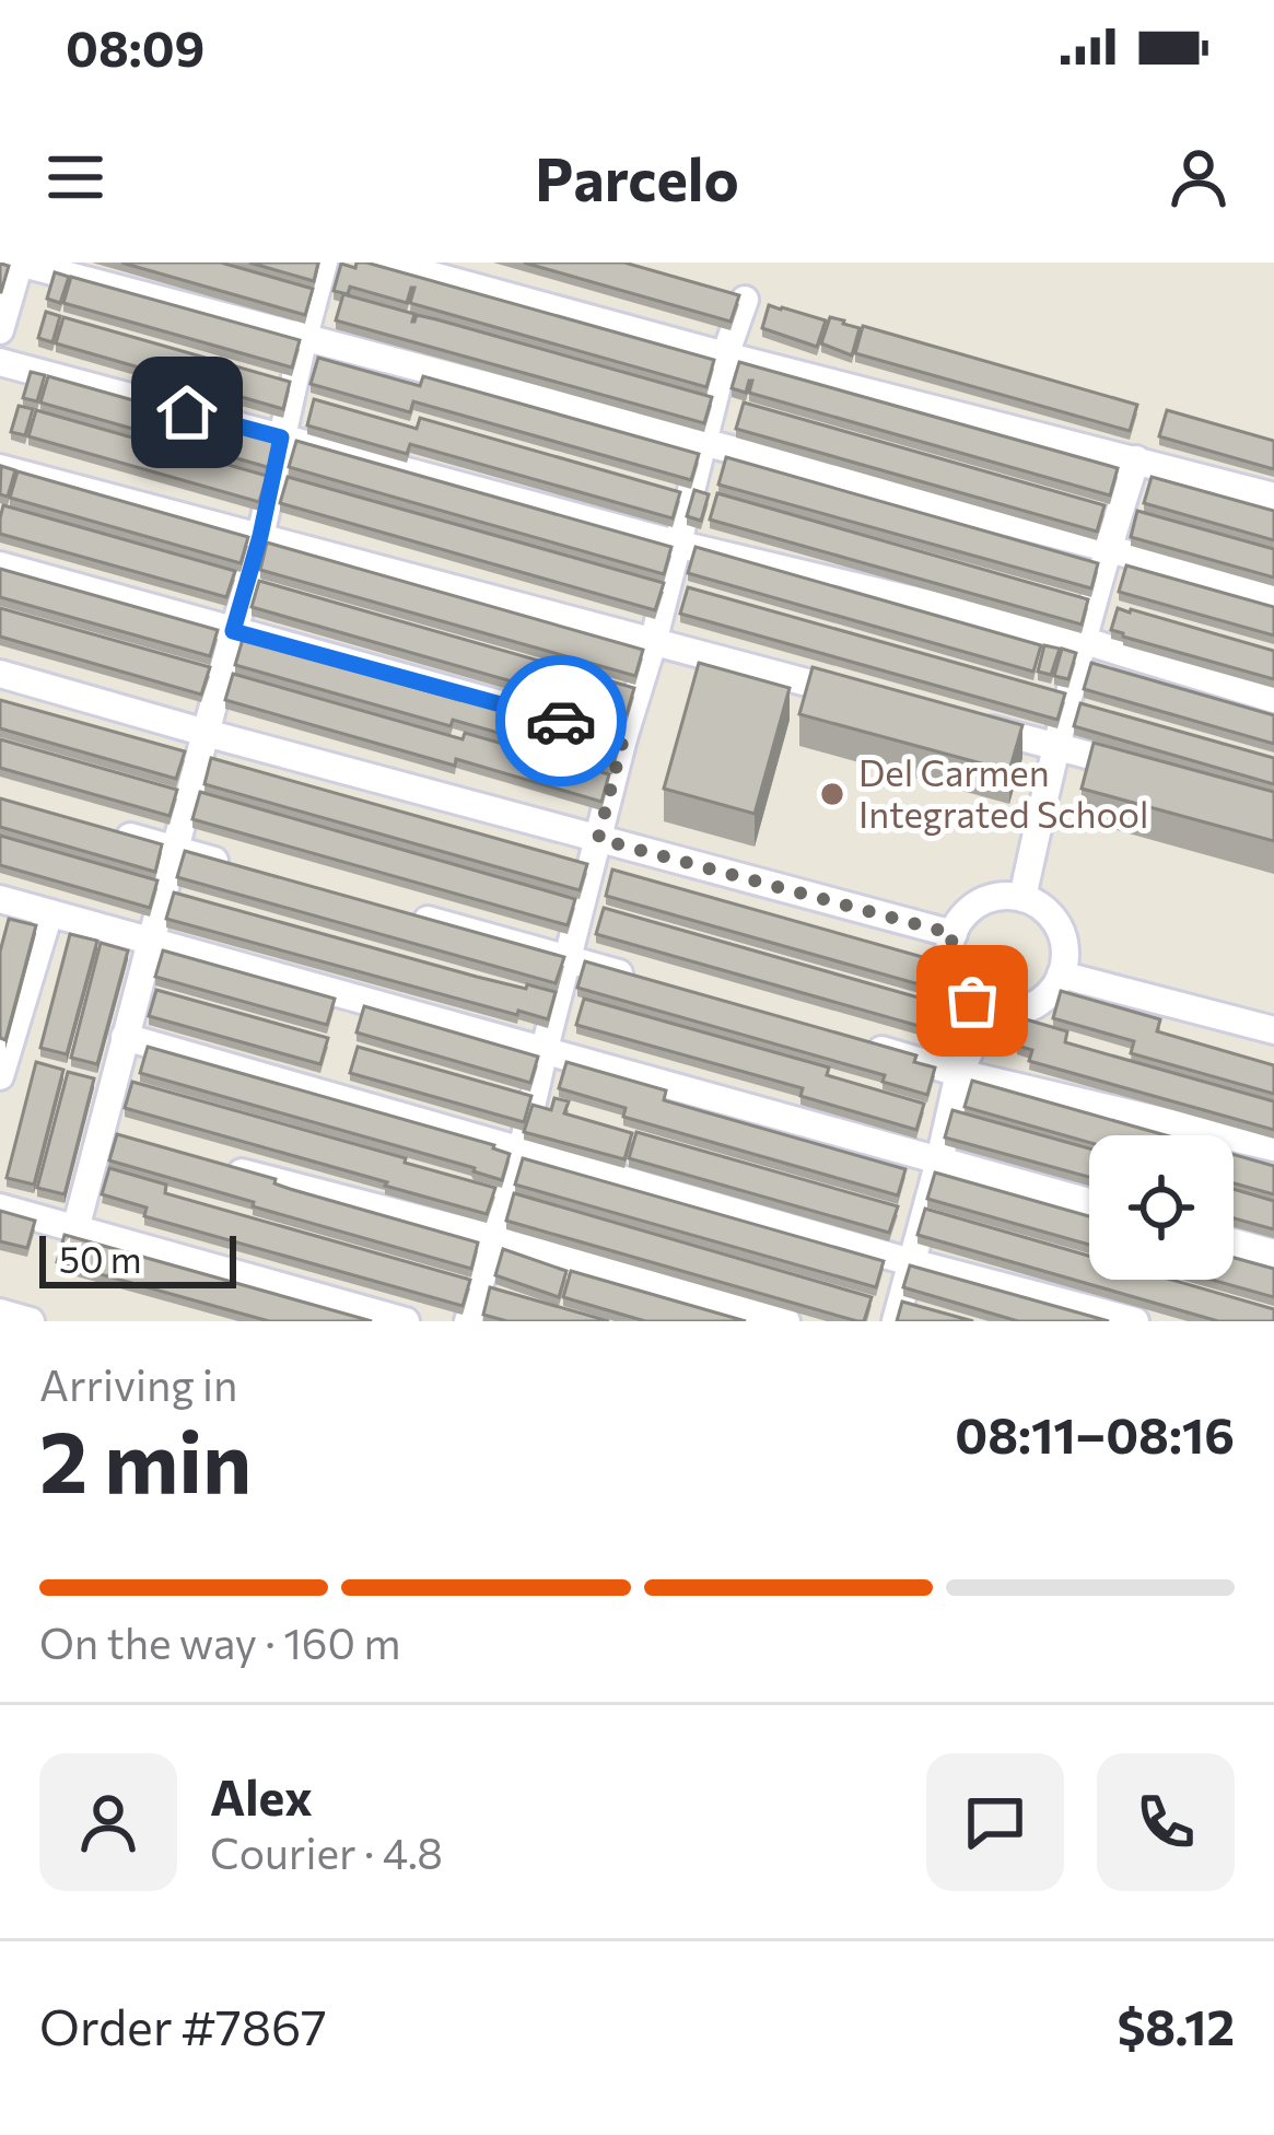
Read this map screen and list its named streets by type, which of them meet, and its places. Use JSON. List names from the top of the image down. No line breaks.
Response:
{"places":["Del Carmen Integrated School"],"scale_bar":"50 m","page":{"status":"08:09","header":"Parcelo","scale":"50 m","heading":["2 min","Arriving in","08:11–08:16"],"panel":["Alex","Courier · 4.8","Order #7867","$8.12"],"bar":"On the way · 160 m"}}
